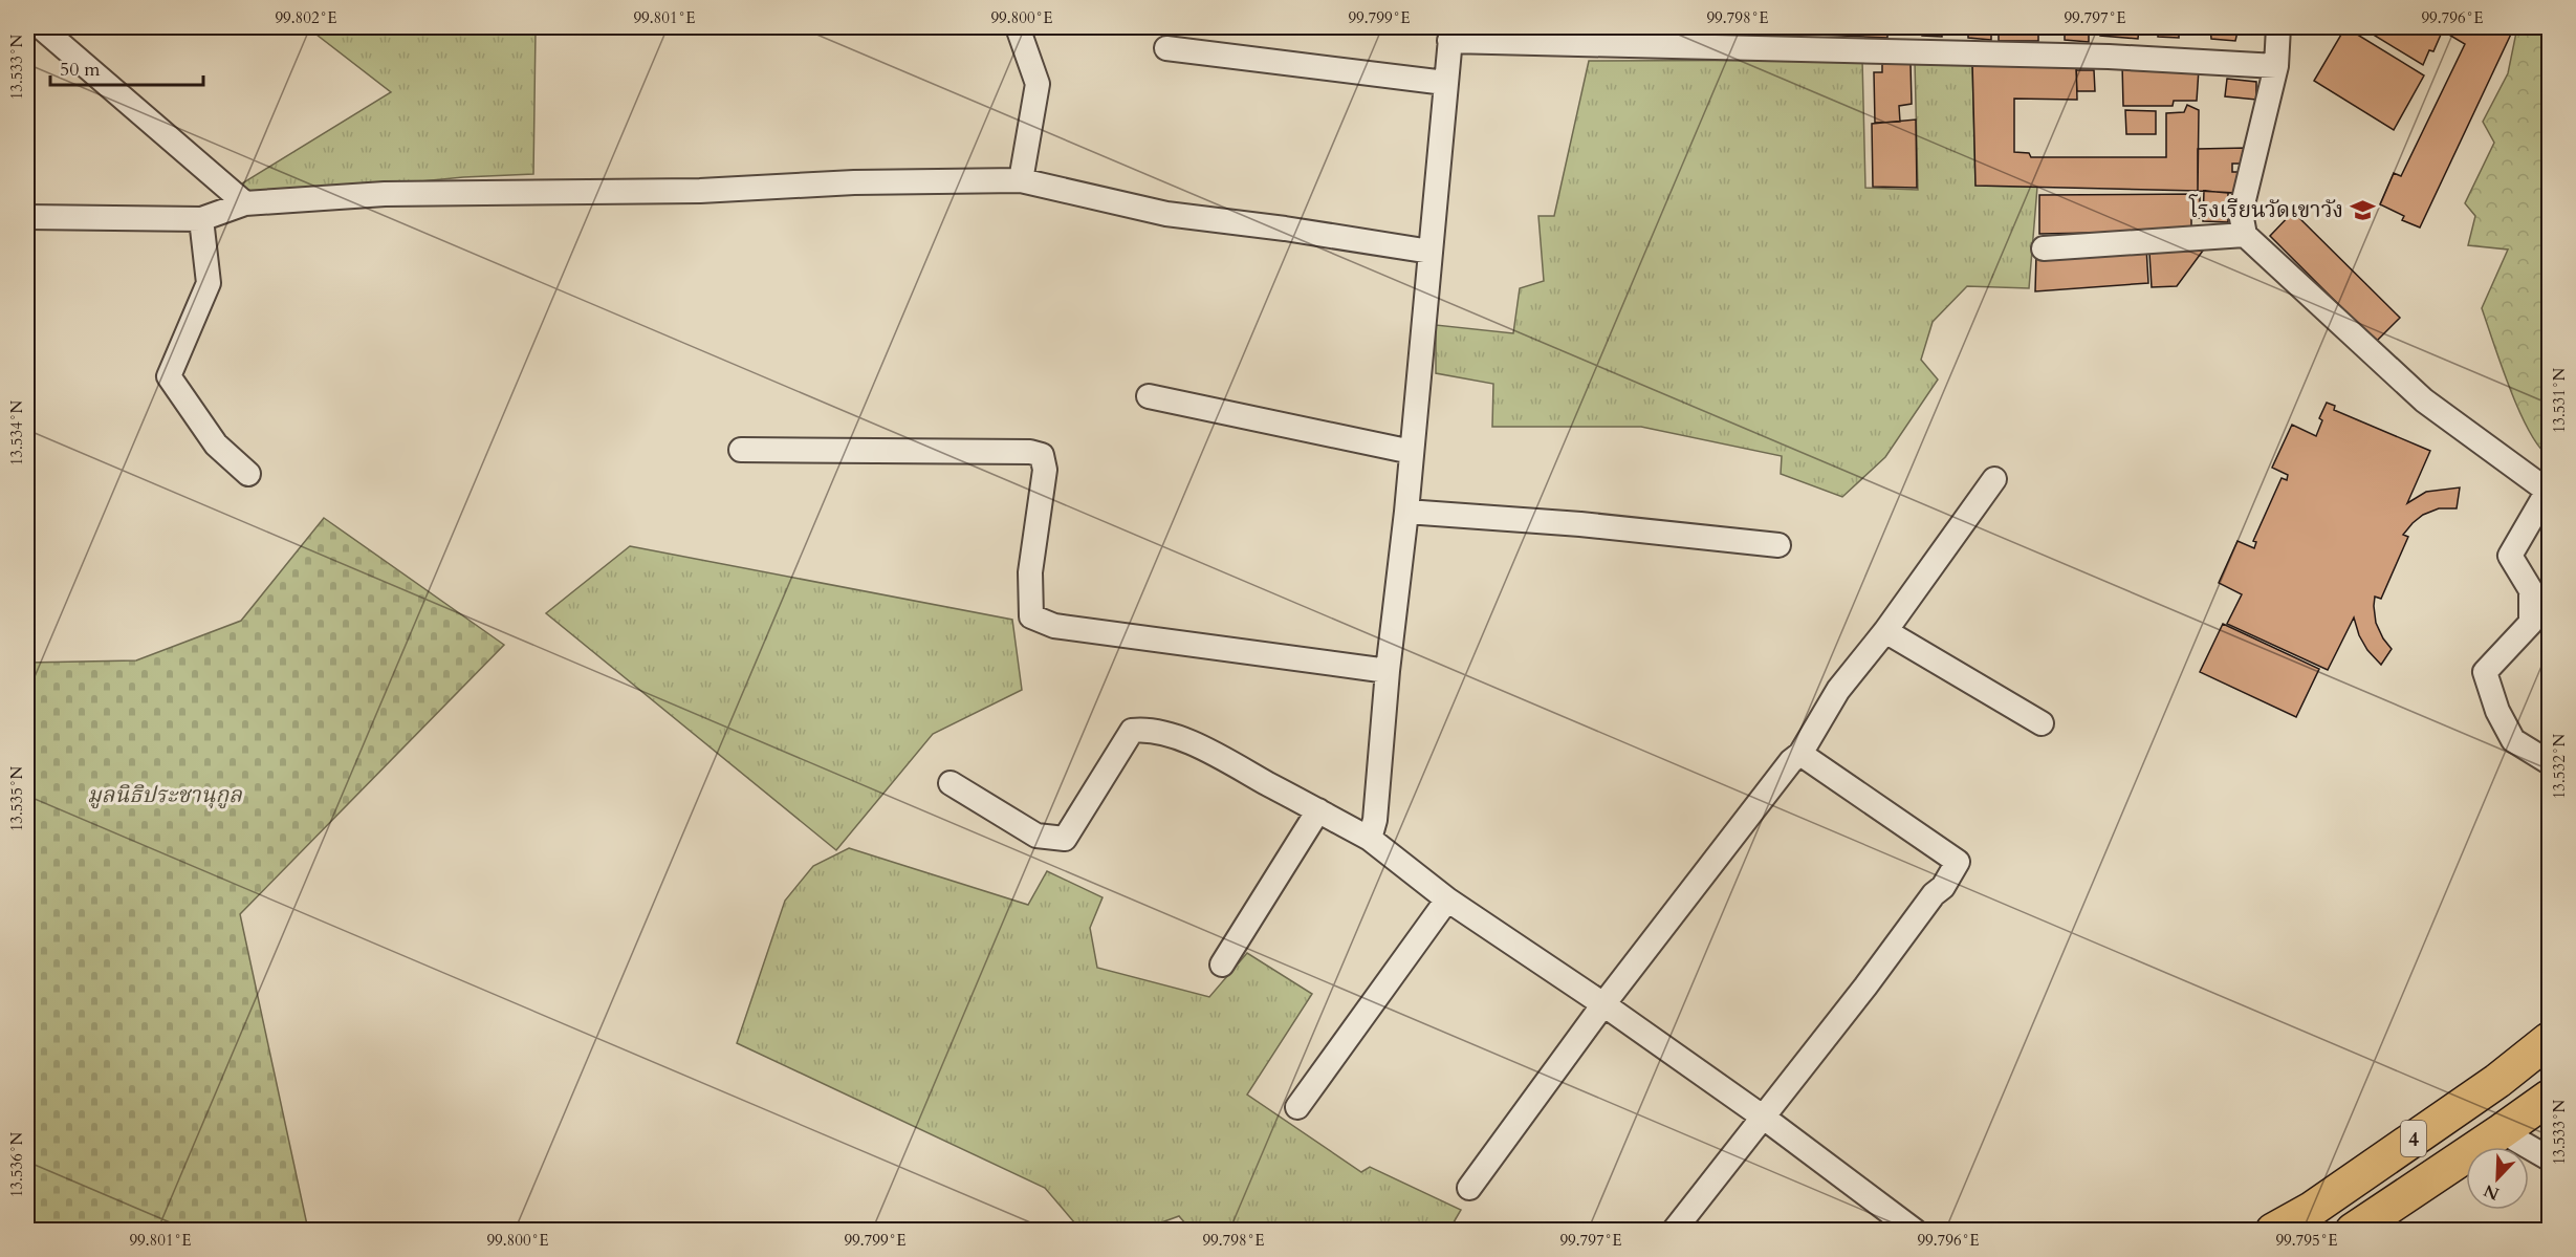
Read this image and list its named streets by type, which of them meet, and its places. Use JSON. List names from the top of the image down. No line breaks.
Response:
{"streets":{"highway":["4"]},"parks":["มูลนิธิประชานุกูล"],"places":{"school or university":["โรงเรียนวัดเขาวัง"]},"scale_bar":"50 m","north":"bottom left","coordinates":["99.802°E","99.801°E","99.800°E","99.799°E","99.798°E","99.797°E","99.796°E","13.533°N","13.531°N","13.534°N","13.532°N","13.535°N","13.536°N","99.795°E"]}
